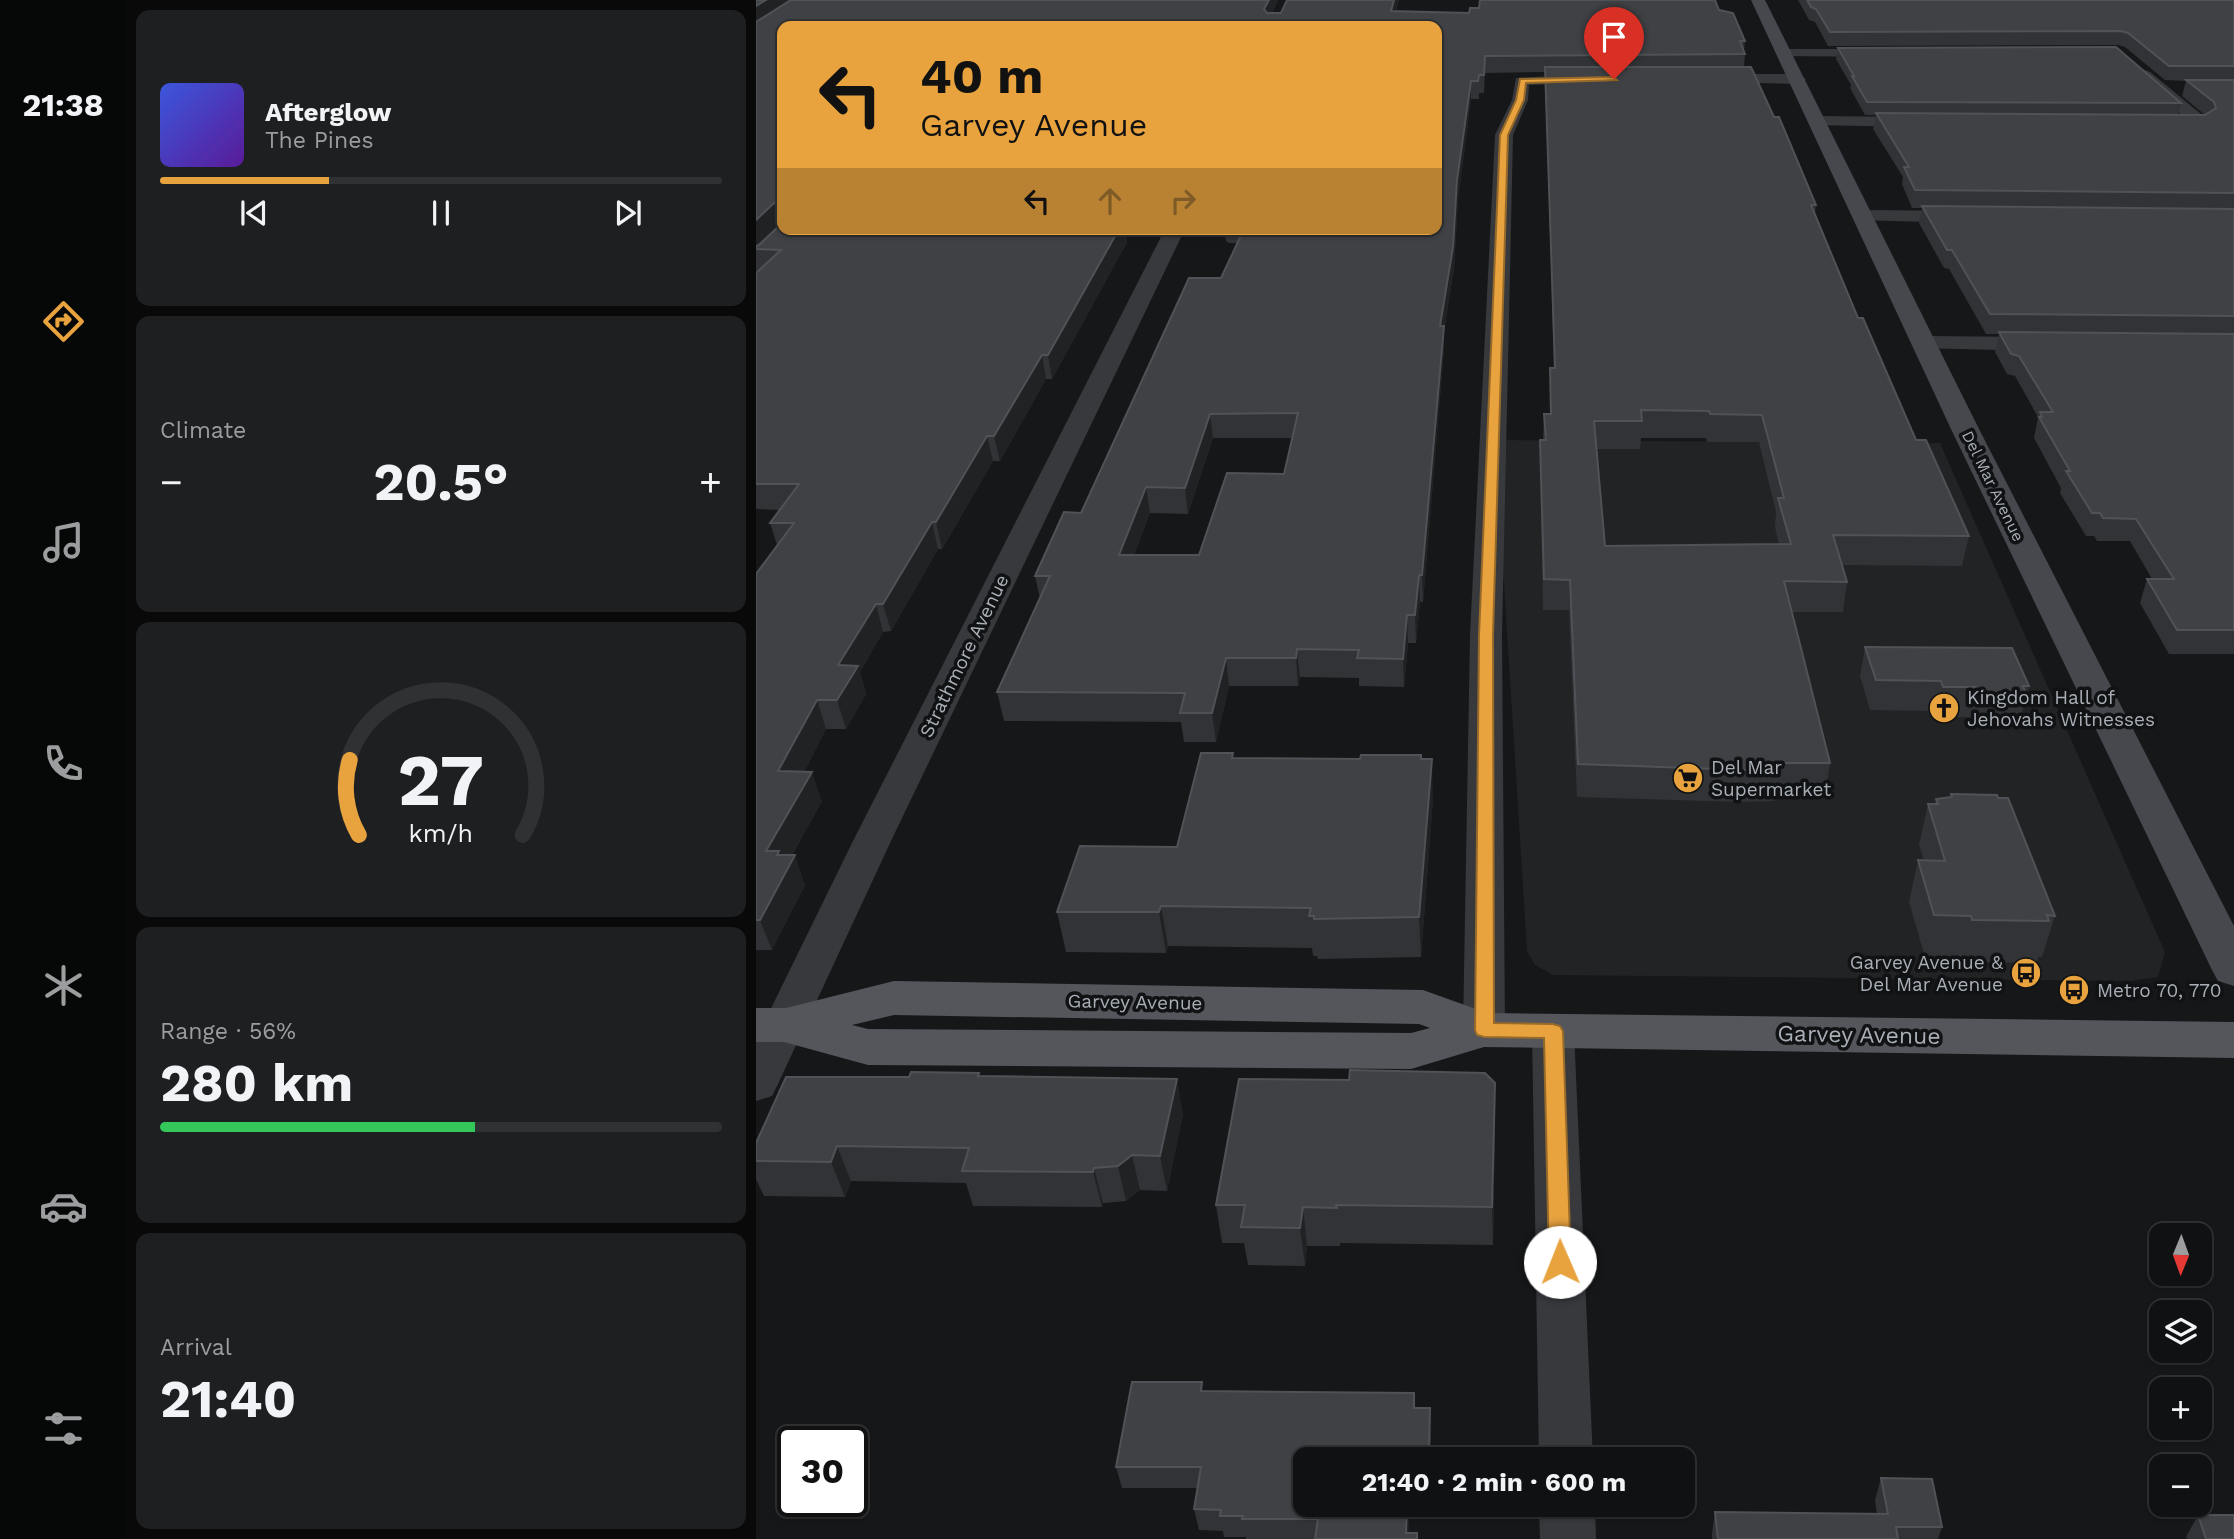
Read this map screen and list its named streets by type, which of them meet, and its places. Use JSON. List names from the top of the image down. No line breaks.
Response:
{"streets":{"main road":["Del Mar Avenue","Garvey Avenue"],"street":["Strathmore Avenue"]},"crossings":[["Strathmore Avenue","Garvey Avenue"]],"places":{"church":["Kingdom Hall of Jehovahs Witnesses"],"supermarket":["Del Mar Supermarket"],"bus stop":["Garvey Avenue & Del Mar Avenue","Metro 70, 770"]},"north":"bottom","page":{"tabs":"21:38","turn":["40 m","Garvey Avenue"],"song":["Afterglow","The Pines"],"tile":["Climate",["Range · 56%","280 km"],["Arrival","21:40"]],"heat":["−","20.5°","+"],"map_buttons":["+","−"],"limit":"30","trip":"21:40 · 2 min · 600 m","gauge":["27","km/h"]}}
